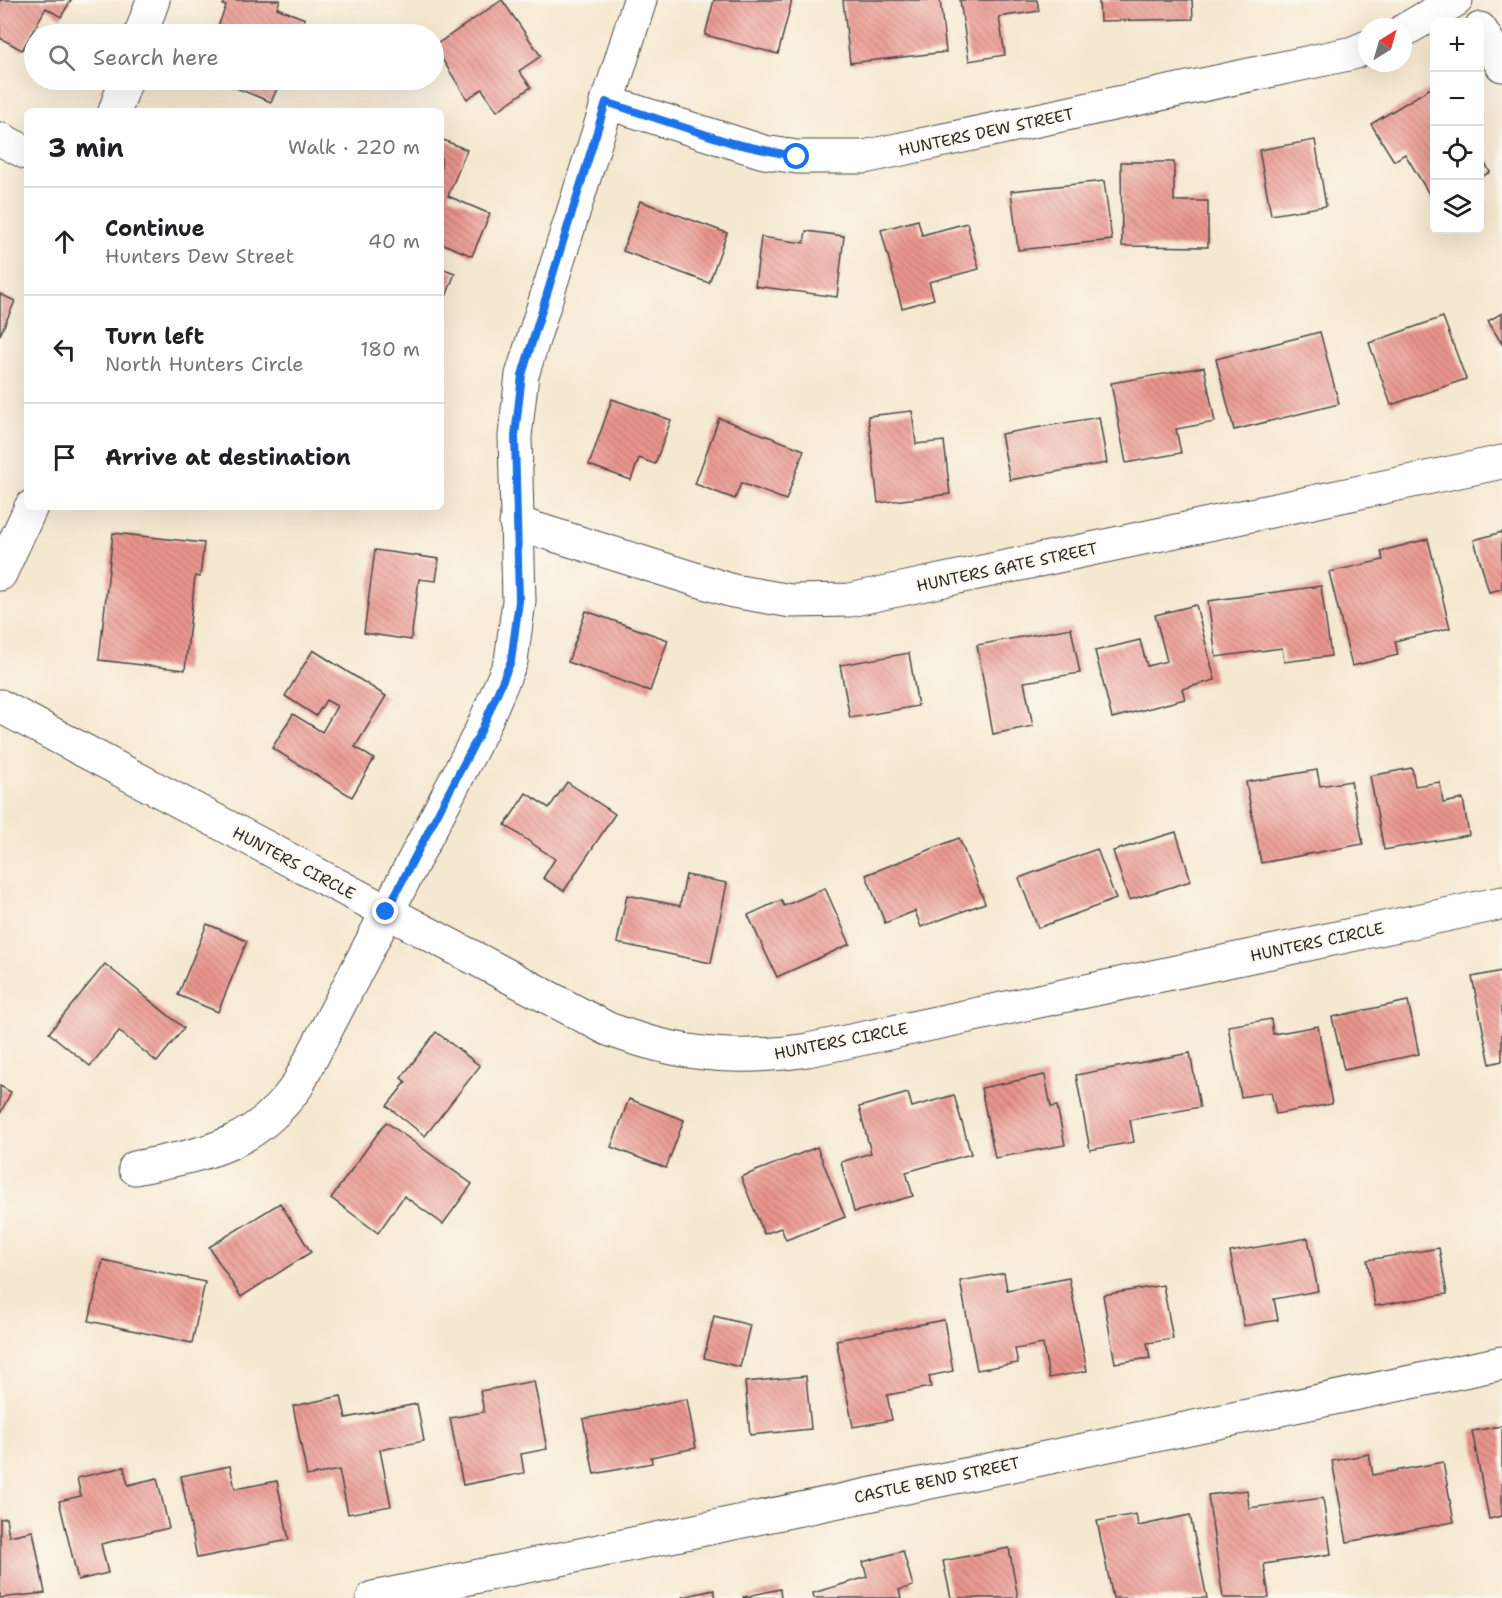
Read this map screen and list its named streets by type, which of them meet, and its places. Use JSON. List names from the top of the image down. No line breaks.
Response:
{"streets":{"street":["HUNTERS DEW STREET","HUNTERS GATE STREET","HUNTERS CIRCLE","CASTLE BEND STREET"]},"north":"top right","page":{"map_buttons":["+","−"],"search":"Search here","heading":["3 min","Walk · 220 m"],"list":[["Continue","Hunters Dew Street","40 m"],["Turn left","North Hunters Circle","180 m"],"Arrive at destination"]}}
